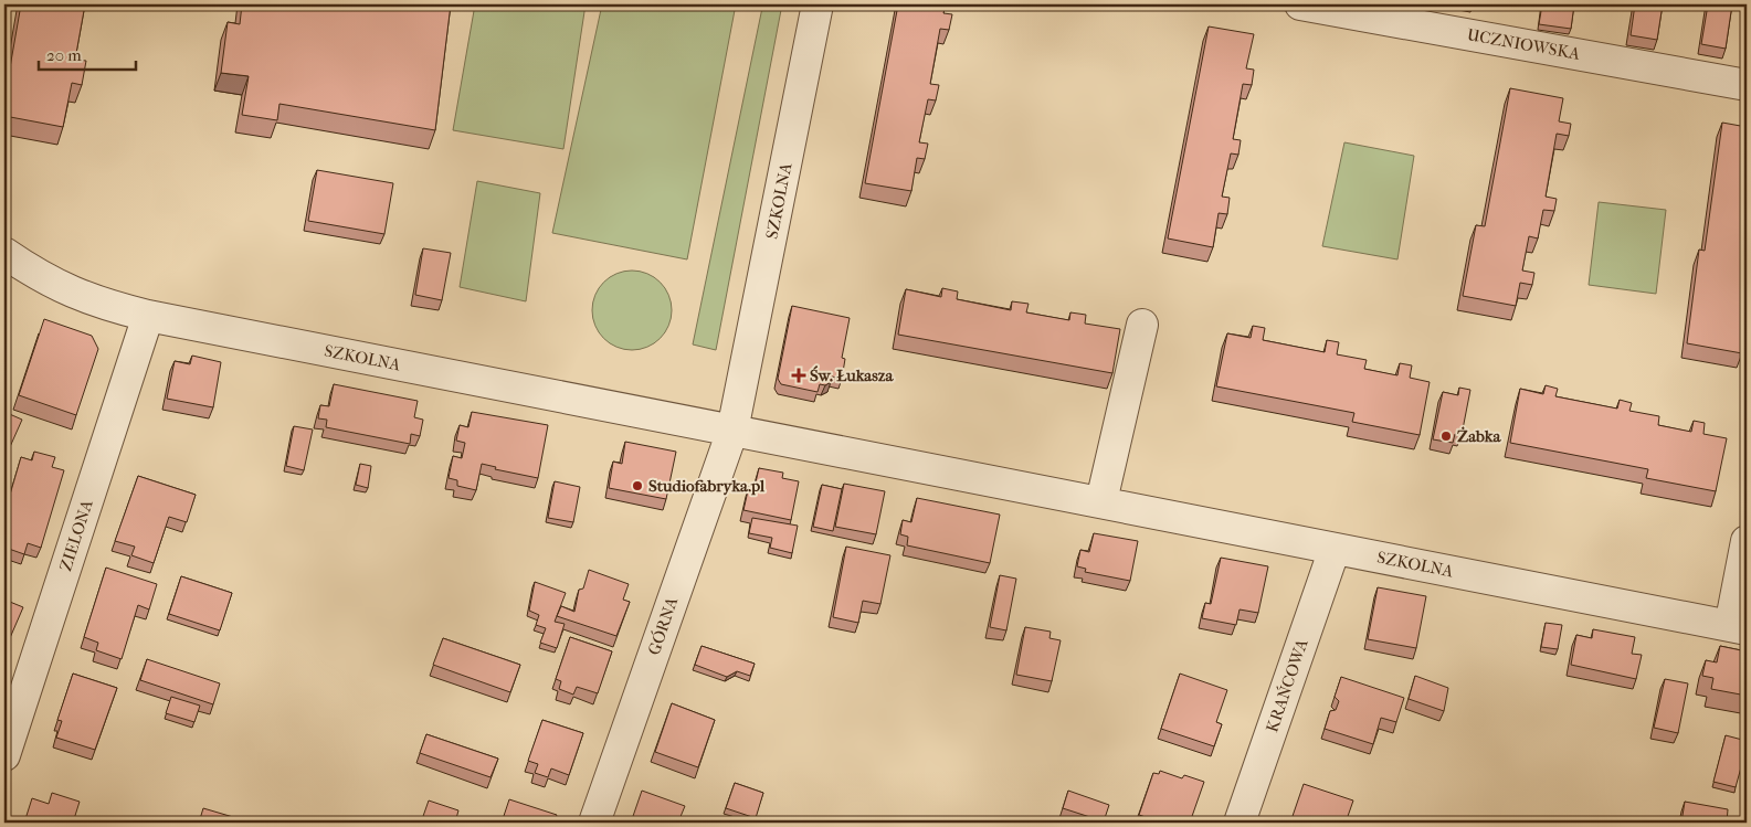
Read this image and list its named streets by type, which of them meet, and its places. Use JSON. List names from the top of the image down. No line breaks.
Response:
{"streets":{"street":["UCZNIOWSKA","SZKOLNA","ZIELONA","GÓRNA","KRAŃCOWA"]},"crossings":[["SZKOLNA","ZIELONA"],["SZKOLNA","GÓRNA"],["SZKOLNA","KRAŃCOWA"]],"places":{"health":["Św. Łukasza"],"other":["Żabka","Studiofabryka.pl"]},"scale_bar":"20 m"}
